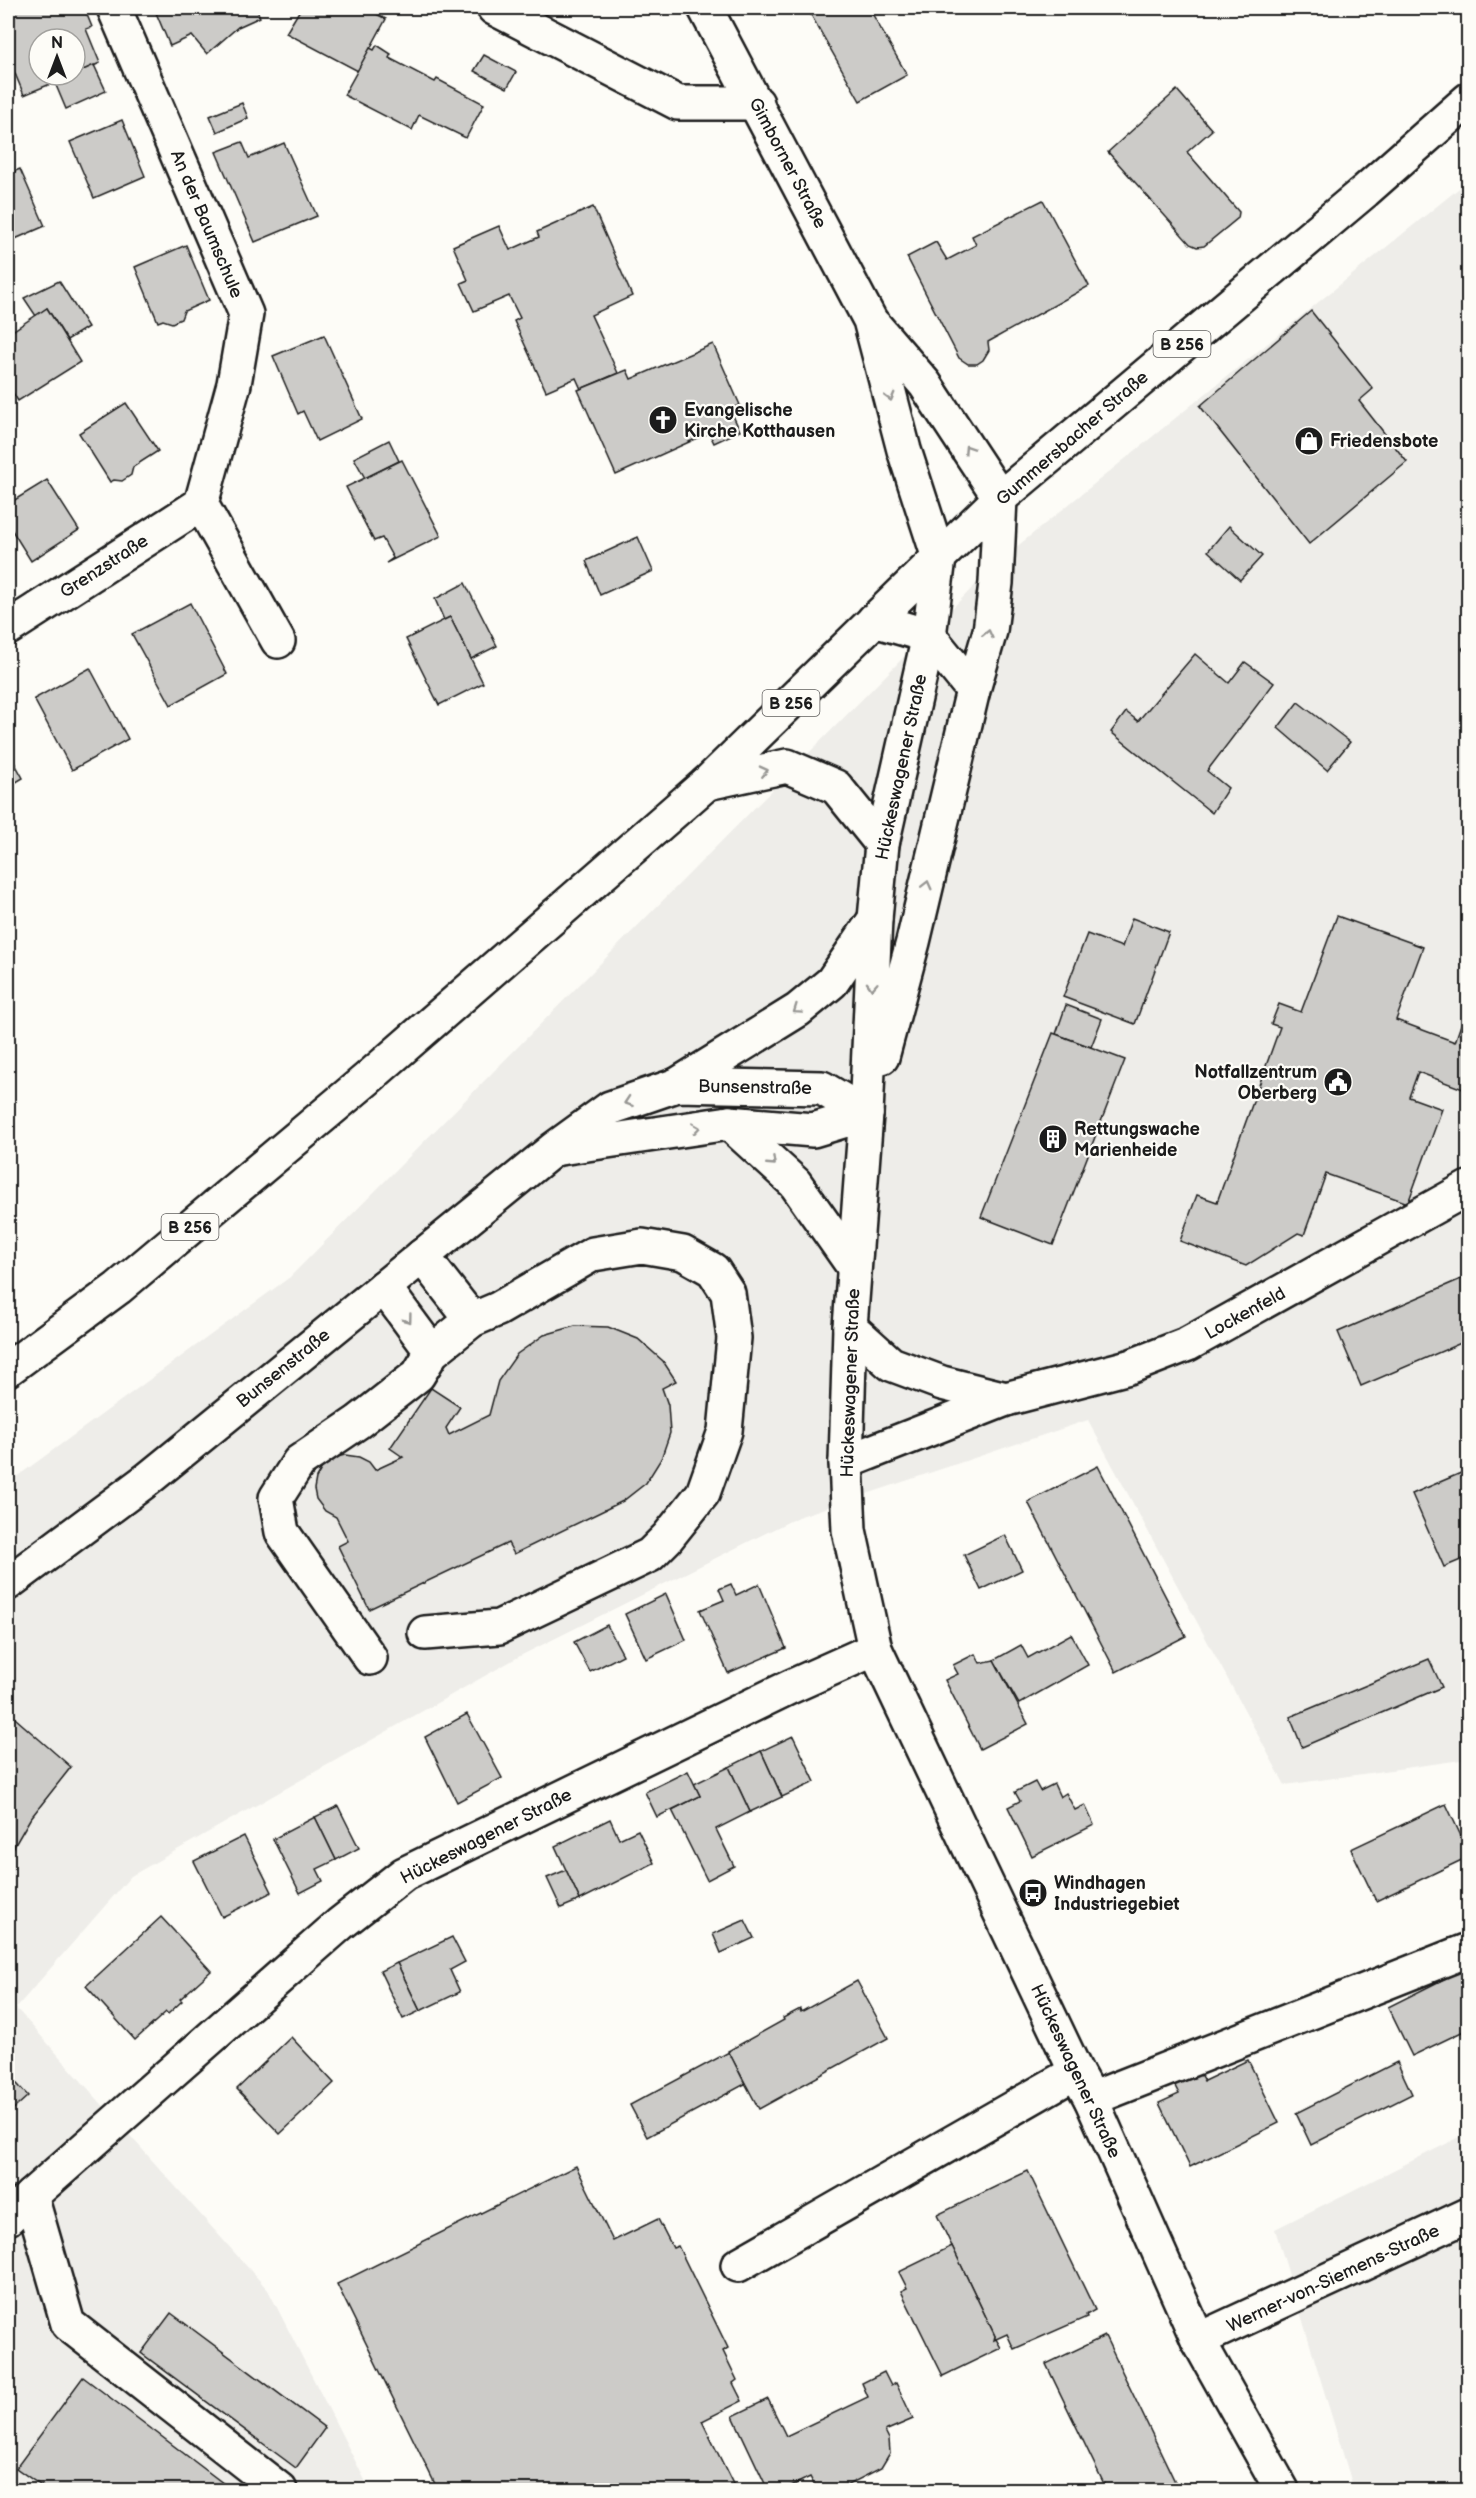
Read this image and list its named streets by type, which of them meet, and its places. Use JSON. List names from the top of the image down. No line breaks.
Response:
{"streets":{"street":["Gimborner Straße","An der Baumschule","B 256","Gummersbacher Straße","Grenzstraße","Hückeswagener Straße","Bunsenstraße","Lockenfeld","Werner-von-Siemens-Straße"]},"crossings":[["Gimborner Straße","Gummersbacher Straße"],["Gimborner Straße","Hückeswagener Straße"],["An der Baumschule","Grenzstraße"],["B 256","Gummersbacher Straße"],["Gummersbacher Straße","Hückeswagener Straße"],["Hückeswagener Straße","Bunsenstraße"],["Hückeswagener Straße","Lockenfeld"],["Hückeswagener Straße","Werner-von-Siemens-Straße"]],"places":{"church":["Evangelische Kirche Kotthausen"],"shop":["Friedensbote"],"public building":["Notfallzentrum Oberberg"],"building":["Rettungswache Marienheide"],"bus stop":["Windhagen Industriegebiet"]},"north":"top"}
